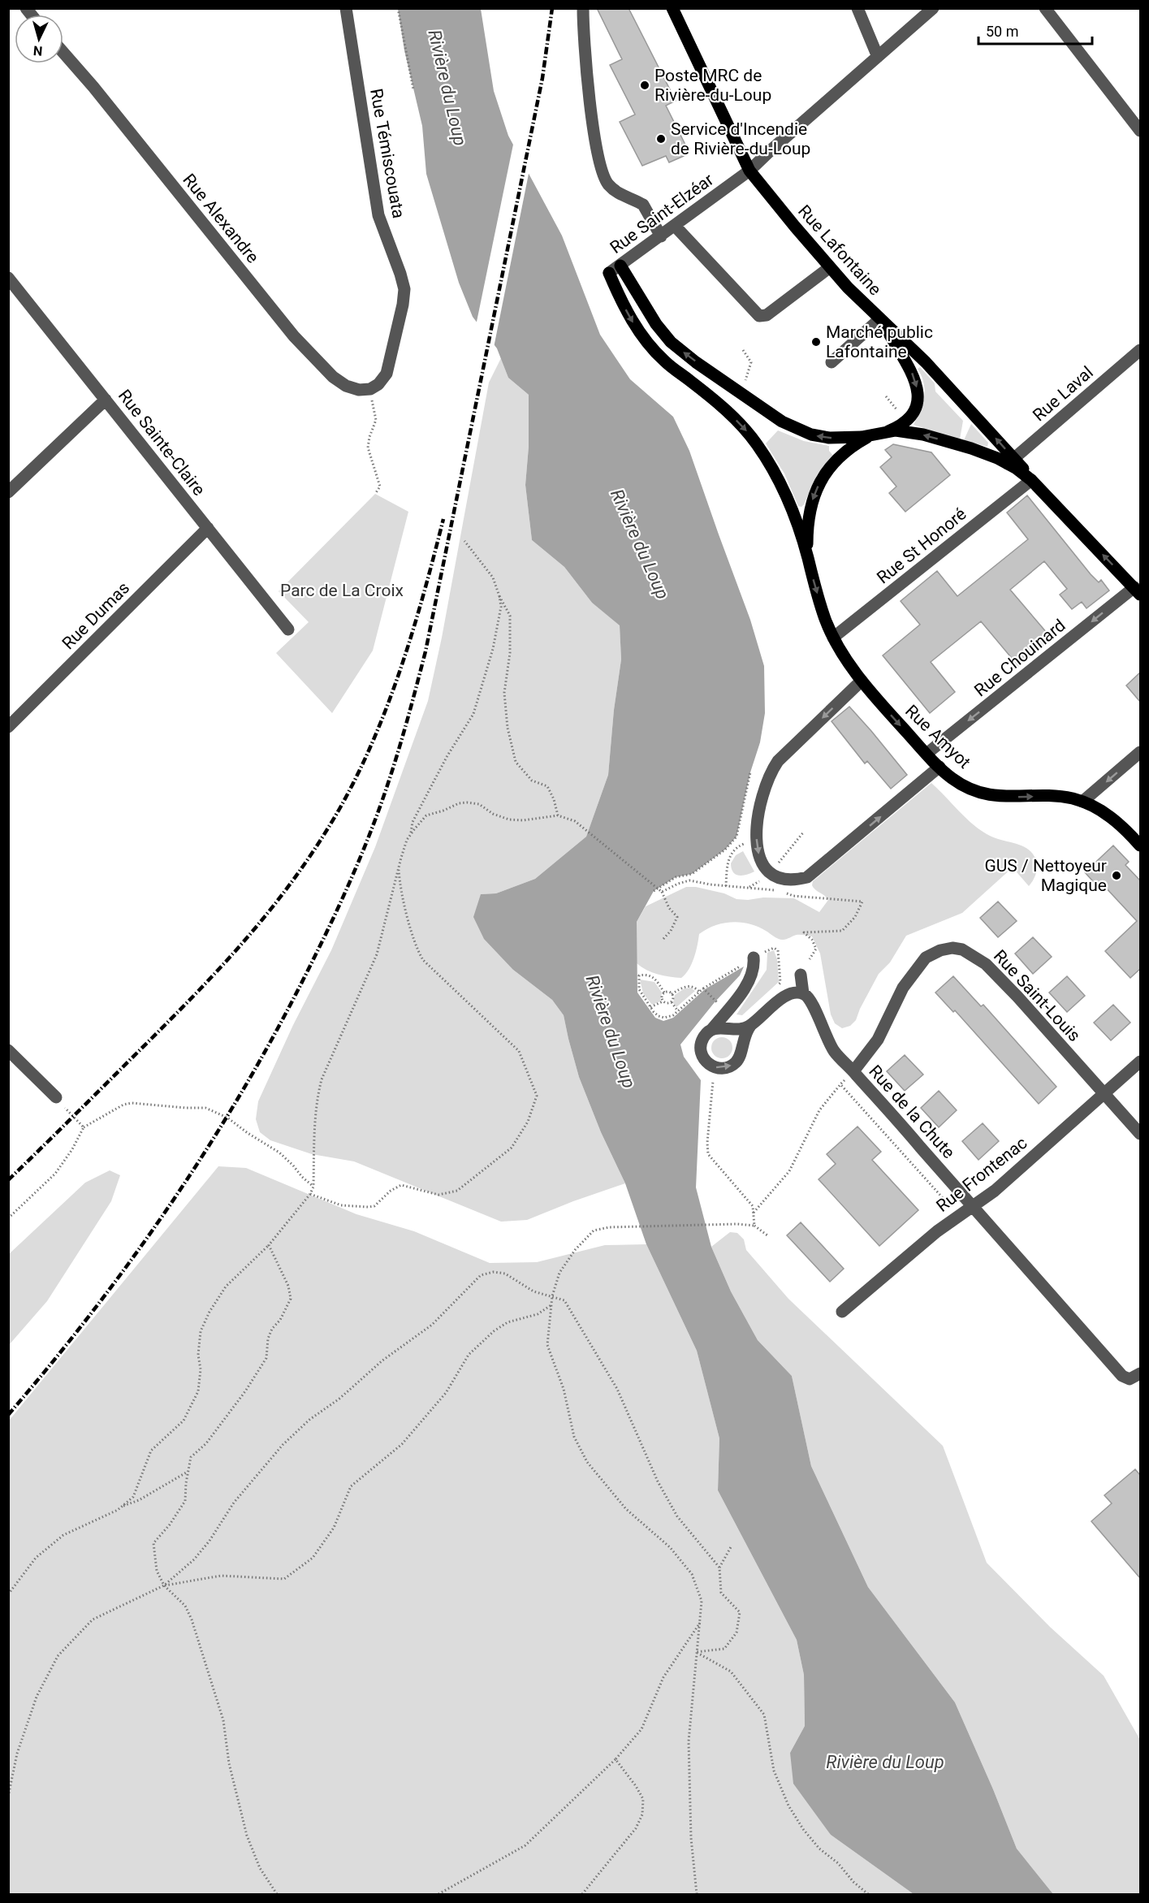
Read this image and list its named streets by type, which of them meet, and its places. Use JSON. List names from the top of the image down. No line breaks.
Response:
{"streets":{"main road":["Rue Lafontaine","Rue Amyot"],"street":["Rue Témiscouata","Rue Saint-Elzéar","Rue Alexandre","Rue Laval","Rue Sainte-Claire","Rue St Honoré","Rue Dumas","Rue Chouinard","Rue Saint-Louis","Rue de la Chute","Rue Frontenac"]},"crossings":[["Rue Témiscouata","Rue Alexandre"],["Rue Saint-Elzéar","Rue Lafontaine"],["Rue Saint-Elzéar","Rue Amyot"],["Rue Lafontaine","Rue Laval"],["Rue Lafontaine","Rue St Honoré"],["Rue Lafontaine","Rue Chouinard"],["Rue Sainte-Claire","Rue Dumas"],["Rue St Honoré","Rue Amyot"],["Rue Chouinard","Rue Amyot"],["Rue Saint-Louis","Rue de la Chute"],["Rue Saint-Louis","Rue Frontenac"],["Rue de la Chute","Rue Frontenac"]],"one_way":["Rue Lafontaine","Rue Chouinard"],"water":["Rivière du Loup"],"parks":["Parc de La Croix"],"places":["Poste MRC de Rivière-du-Loup","Service d'Incendie de Rivière-du-Loup","Marché public Lafontaine","GUS / Nettoyeur Magique"],"scale_bar":"50 m","north":"bottom"}
